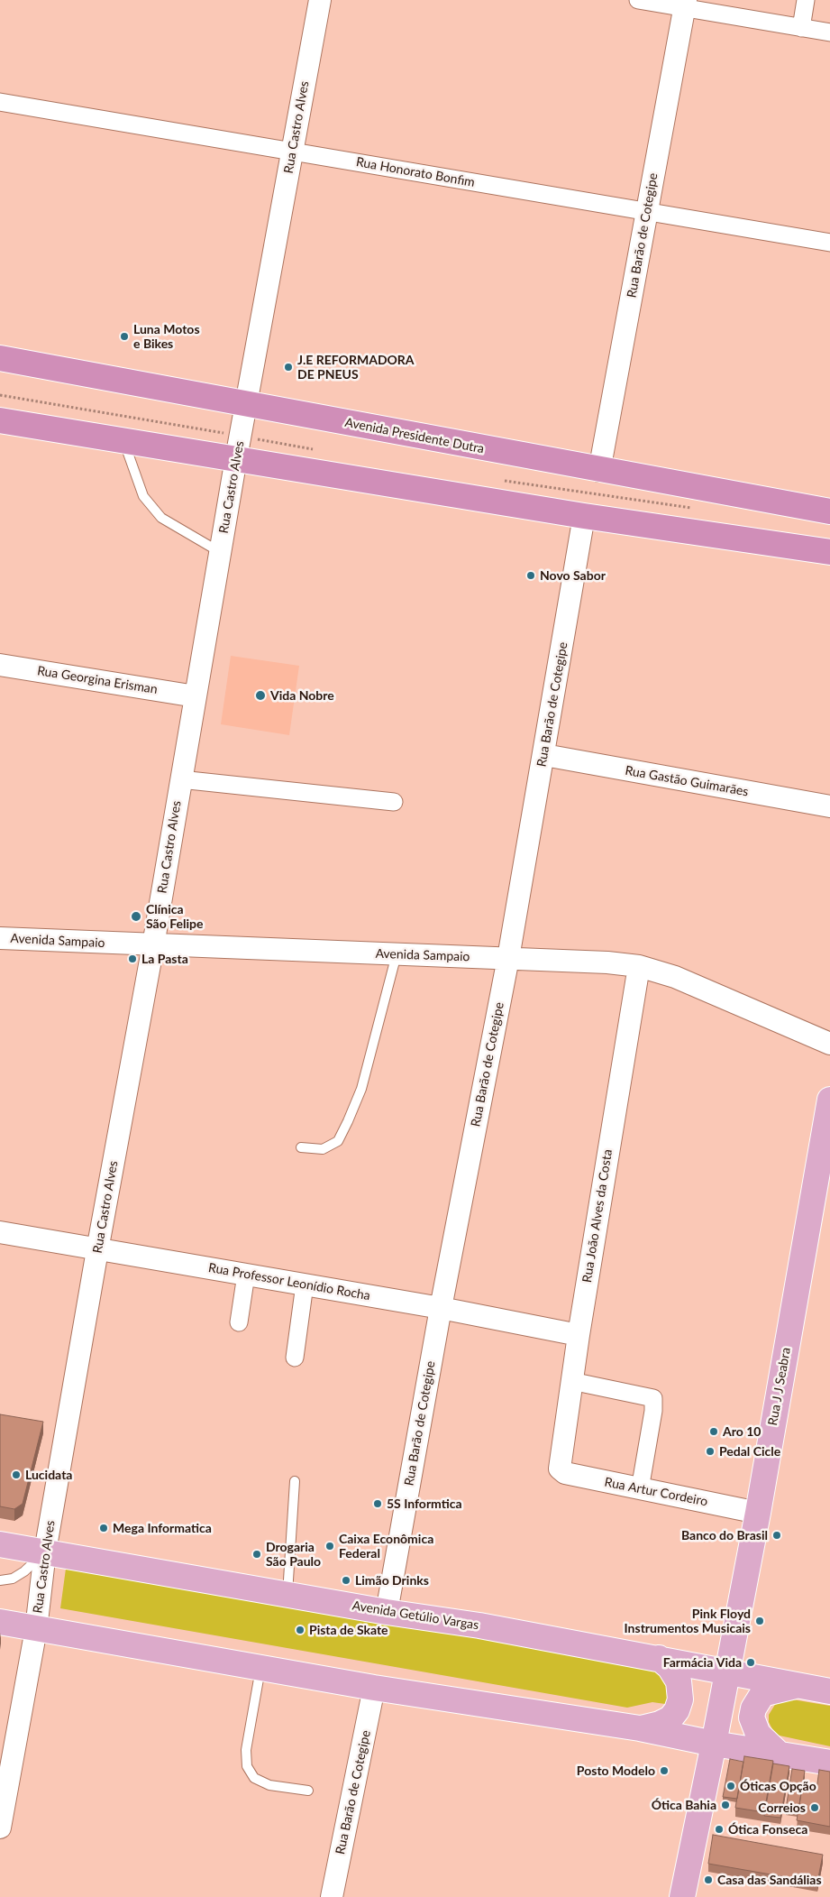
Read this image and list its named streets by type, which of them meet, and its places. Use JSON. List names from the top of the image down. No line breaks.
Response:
{"streets":{"highway":["Avenida Presidente Dutra"],"main road":["Rua J J Seabra","Avenida Getúlio Vargas"],"street":["Rua Castro Alves","Rua Honorato Bonfim","Rua Barão de Cotegipe","Rua Georgina Erisman","Rua Gastão Guimarães","Avenida Sampaio","Rua João Alves da Costa","Rua Professor Leonídio Rocha","Rua Artur Cordeiro"]},"crossings":[["Rua Castro Alves","Rua Honorato Bonfim"],["Rua Castro Alves","Avenida Presidente Dutra"],["Rua Castro Alves","Rua Georgina Erisman"],["Rua Castro Alves","Avenida Sampaio"],["Rua Castro Alves","Rua Professor Leonídio Rocha"],["Rua Castro Alves","Avenida Getúlio Vargas"],["Rua Honorato Bonfim","Rua Barão de Cotegipe"],["Rua Barão de Cotegipe","Avenida Presidente Dutra"],["Rua Barão de Cotegipe","Rua Gastão Guimarães"],["Rua Barão de Cotegipe","Avenida Sampaio"],["Rua Barão de Cotegipe","Rua Professor Leonídio Rocha"],["Rua Barão de Cotegipe","Avenida Getúlio Vargas"],["Avenida Sampaio","Rua João Alves da Costa"],["Rua João Alves da Costa","Rua Professor Leonídio Rocha"],["Rua João Alves da Costa","Rua Artur Cordeiro"],["Rua J J Seabra","Rua Artur Cordeiro"],["Rua J J Seabra","Avenida Getúlio Vargas"]],"places":["Luna Motos e Bikes","J.E REFORMADORA DE PNEUS","Novo Sabor","Vida Nobre","Clínica São Felipe","La Pasta","Aro 10","Pedal Cicle","Lucidata","5S Informtica","Mega Informatica","Banco do Brasil","Caixa Econômica Federal","Drogaria São Paulo","Limão Drinks","Pink Floyd Instrumentos Musicais","Pista de Skate","Farmácia Vida","Posto Modelo","Óticas Opção","Ótica Bahia","Correios","Ótica Fonseca","Casa das Sandálias"]}
